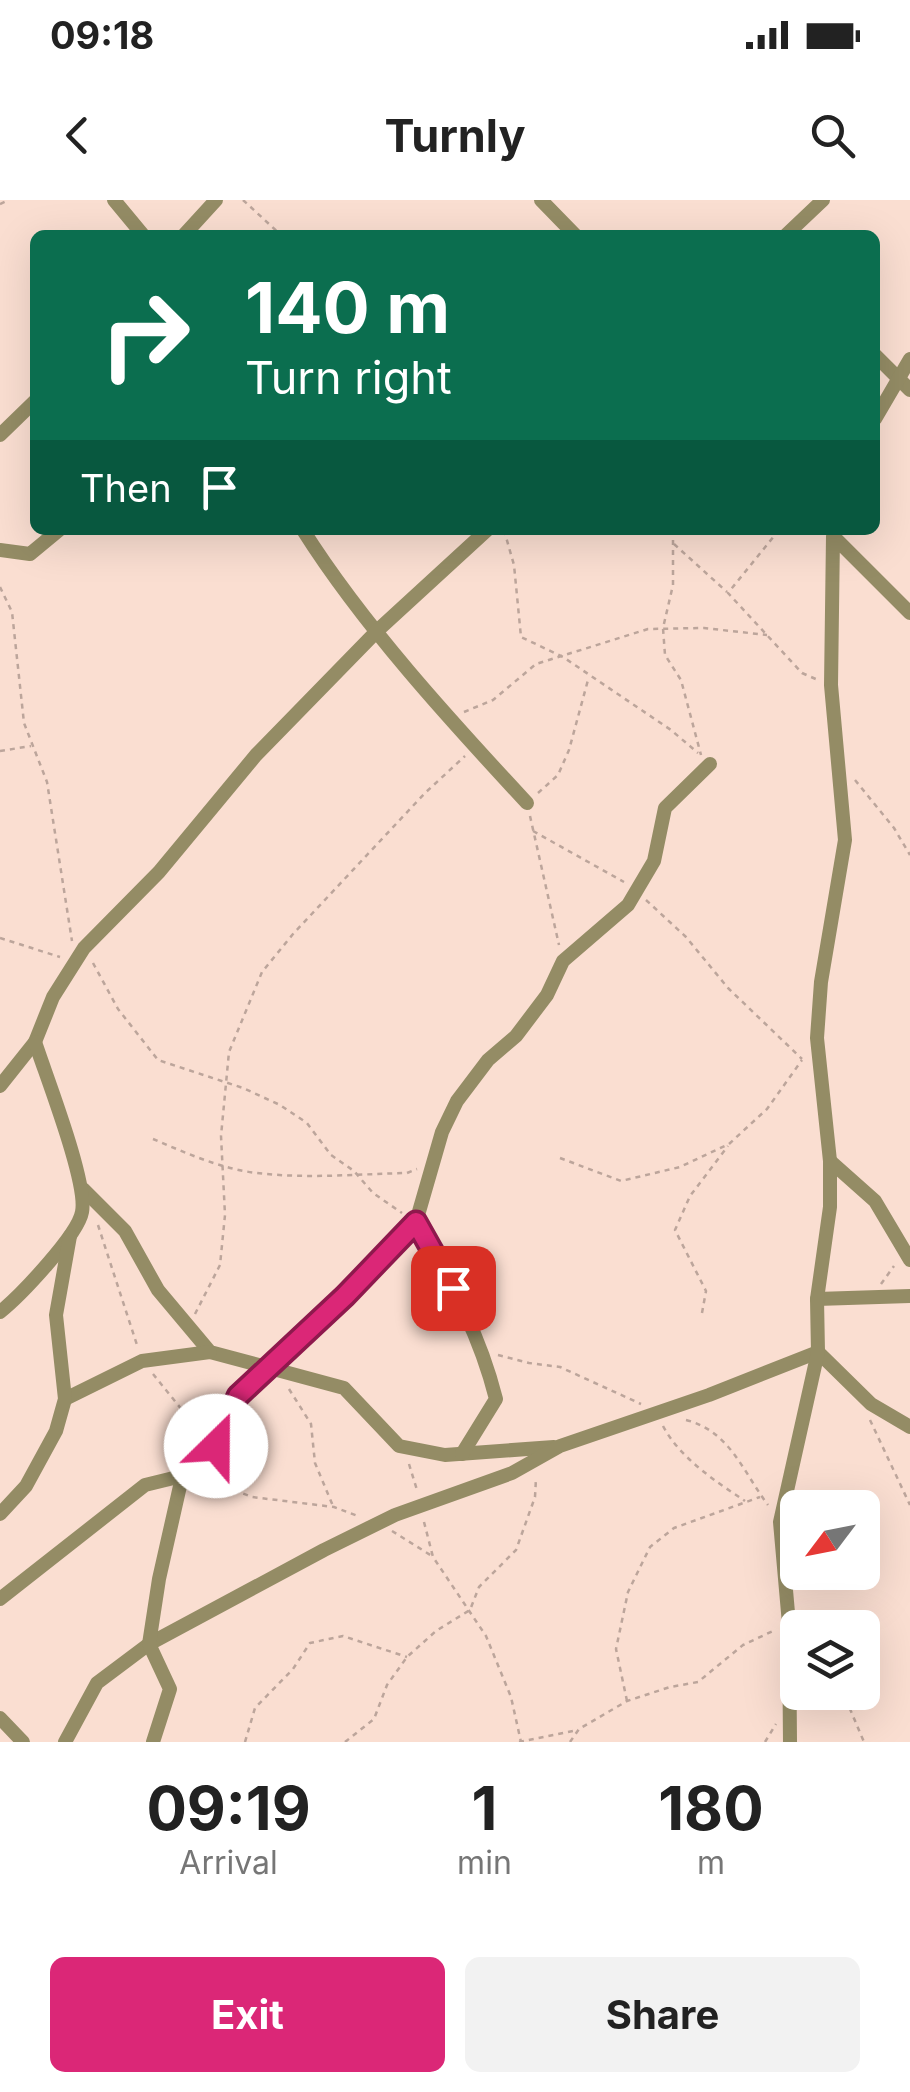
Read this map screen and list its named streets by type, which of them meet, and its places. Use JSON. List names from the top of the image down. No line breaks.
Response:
{"north":"bottom left","page":{"status":"09:18","header":"Turnly","turn":["140 m","Turn right"],"then":"Then","eta":["09:19","Arrival","1","min","180","m"],"buttons":["Exit","Share"]}}
